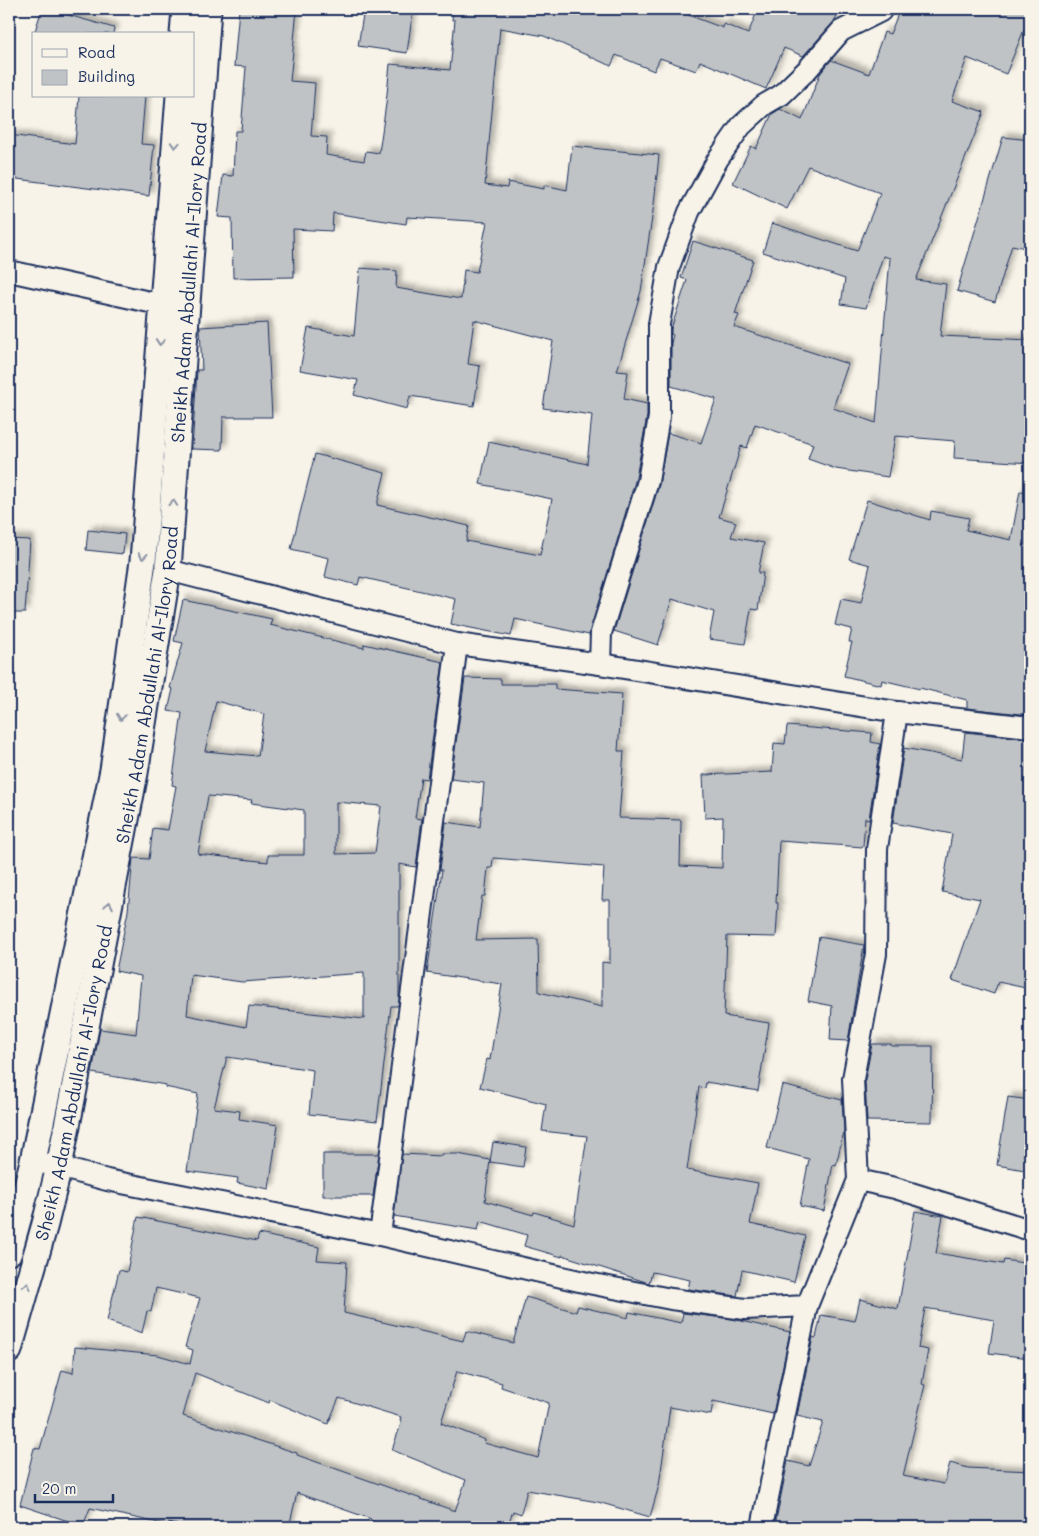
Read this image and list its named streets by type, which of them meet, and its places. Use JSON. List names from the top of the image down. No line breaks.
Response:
{"streets":{"street":["Sheikh Adam Abdullahi Al-Ilory Road"]},"legend":["Road","Building"],"scale_bar":"20 m"}
